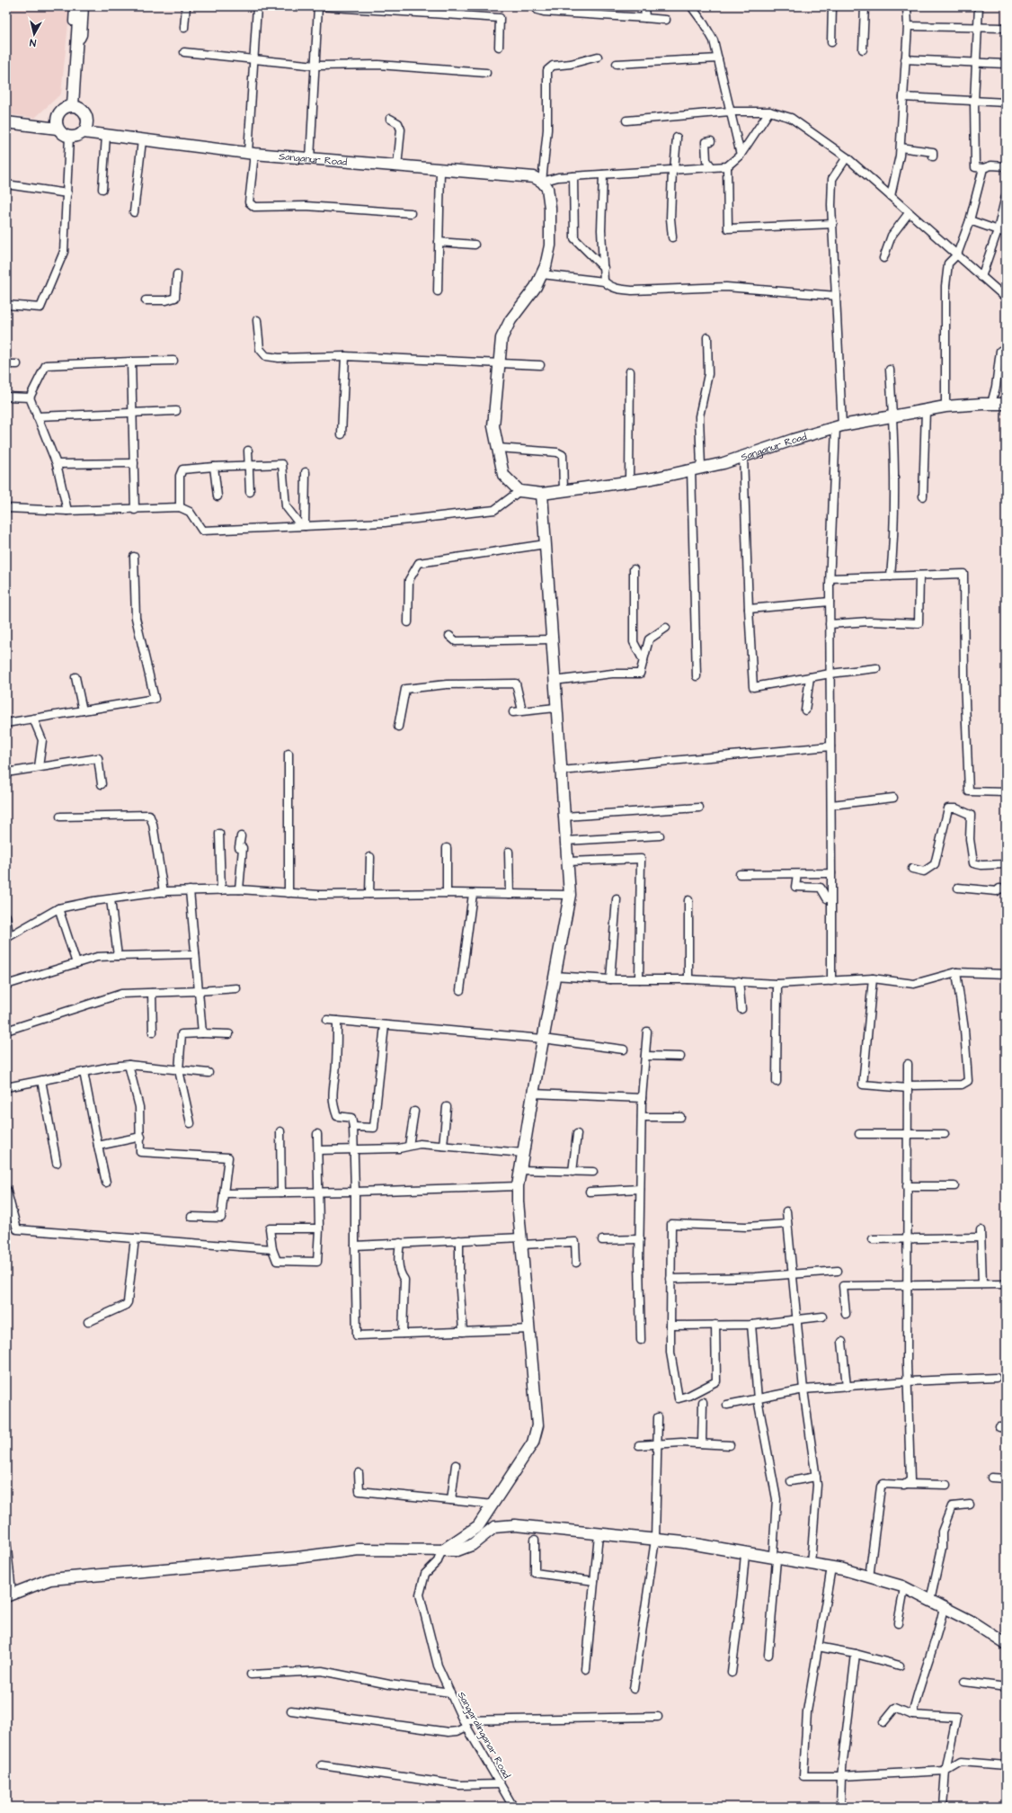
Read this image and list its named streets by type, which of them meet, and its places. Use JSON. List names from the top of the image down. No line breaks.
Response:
{"streets":{"street":["Sanganur Road","Sangaralinganar Road"]},"north":"bottom"}
